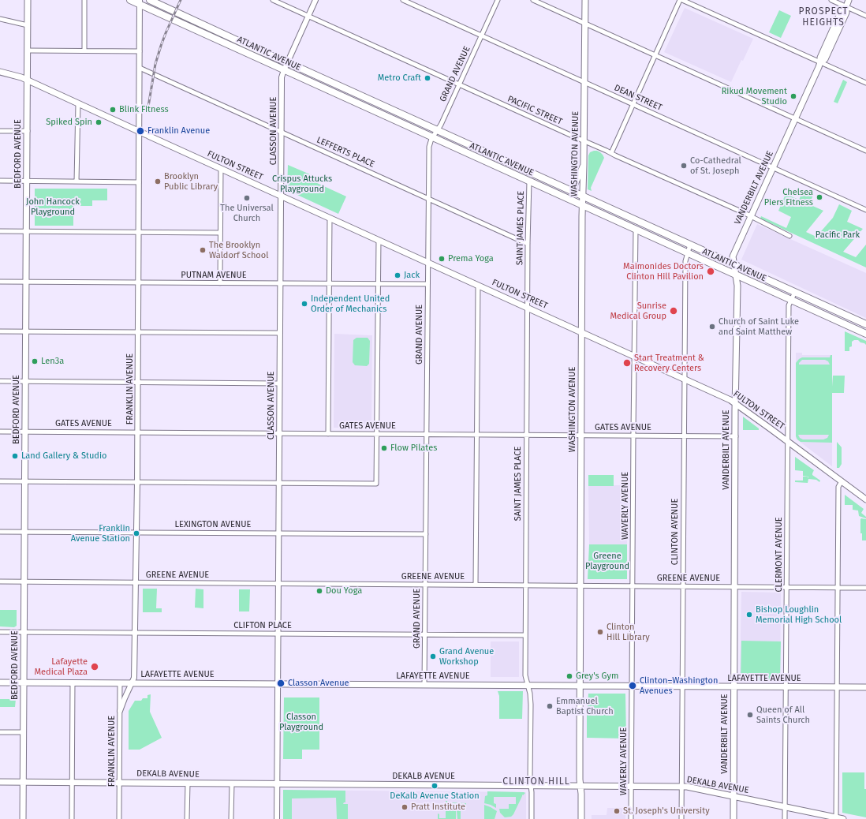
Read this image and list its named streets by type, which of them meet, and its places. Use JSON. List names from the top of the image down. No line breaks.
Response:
{"streets":{"main road":["ATLANTIC AVENUE","BEDFORD AVENUE","WASHINGTON AVENUE","FULTON STREET","VANDERBILT AVENUE","LAFAYETTE AVENUE","DEKALB AVENUE"],"street":["GRAND AVENUE","DEAN STREET","PACIFIC STREET","CLASSON AVENUE","LEFFERTS PLACE","SAINT JAMES PLACE","PUTNAM AVENUE","FRANKLIN AVENUE","GATES AVENUE","WAVERLY AVENUE","LEXINGTON AVENUE","CLINTON AVENUE","CLERMONT AVENUE","GREENE AVENUE","CLIFTON PLACE"]},"crossings":[["ATLANTIC AVENUE","GRAND AVENUE"],["ATLANTIC AVENUE","CLASSON AVENUE"],["ATLANTIC AVENUE","WASHINGTON AVENUE"],["ATLANTIC AVENUE","VANDERBILT AVENUE"],["ATLANTIC AVENUE","SAINT JAMES PLACE"],["ATLANTIC AVENUE","FRANKLIN AVENUE"],["ATLANTIC AVENUE","WAVERLY AVENUE"],["ATLANTIC AVENUE","CLINTON AVENUE"],["ATLANTIC AVENUE","CLERMONT AVENUE"],["GRAND AVENUE","DEAN STREET"],["GRAND AVENUE","PACIFIC STREET"],["GRAND AVENUE","LEFFERTS PLACE"],["GRAND AVENUE","FULTON STREET"],["GRAND AVENUE","PUTNAM AVENUE"],["GRAND AVENUE","GATES AVENUE"],["GRAND AVENUE","LEXINGTON AVENUE"],["GRAND AVENUE","GREENE AVENUE"],["GRAND AVENUE","CLIFTON PLACE"],["GRAND AVENUE","LAFAYETTE AVENUE"],["DEAN STREET","WASHINGTON AVENUE"],["DEAN STREET","VANDERBILT AVENUE"],["PACIFIC STREET","CLASSON AVENUE"],["PACIFIC STREET","WASHINGTON AVENUE"],["PACIFIC STREET","VANDERBILT AVENUE"],["CLASSON AVENUE","LEFFERTS PLACE"],["CLASSON AVENUE","FULTON STREET"],["CLASSON AVENUE","PUTNAM AVENUE"],["CLASSON AVENUE","GATES AVENUE"],["CLASSON AVENUE","LEXINGTON AVENUE"],["CLASSON AVENUE","GREENE AVENUE"],["CLASSON AVENUE","CLIFTON PLACE"],["CLASSON AVENUE","LAFAYETTE AVENUE"],["CLASSON AVENUE","DEKALB AVENUE"],["LEFFERTS PLACE","SAINT JAMES PLACE"],["LEFFERTS PLACE","FRANKLIN AVENUE"],["BEDFORD AVENUE","FULTON STREET"],["BEDFORD AVENUE","PUTNAM AVENUE"],["BEDFORD AVENUE","GATES AVENUE"],["BEDFORD AVENUE","LEXINGTON AVENUE"],["BEDFORD AVENUE","GREENE AVENUE"],["BEDFORD AVENUE","CLIFTON PLACE"],["BEDFORD AVENUE","LAFAYETTE AVENUE"],["BEDFORD AVENUE","DEKALB AVENUE"],["WASHINGTON AVENUE","FULTON STREET"],["WASHINGTON AVENUE","GATES AVENUE"],["WASHINGTON AVENUE","GREENE AVENUE"],["WASHINGTON AVENUE","LAFAYETTE AVENUE"],["WASHINGTON AVENUE","DEKALB AVENUE"],["FULTON STREET","VANDERBILT AVENUE"],["FULTON STREET","SAINT JAMES PLACE"],["FULTON STREET","FRANKLIN AVENUE"],["FULTON STREET","WAVERLY AVENUE"],["FULTON STREET","CLINTON AVENUE"],["FULTON STREET","CLERMONT AVENUE"],["VANDERBILT AVENUE","GATES AVENUE"],["VANDERBILT AVENUE","GREENE AVENUE"],["VANDERBILT AVENUE","LAFAYETTE AVENUE"],["VANDERBILT AVENUE","DEKALB AVENUE"],["SAINT JAMES PLACE","GATES AVENUE"],["SAINT JAMES PLACE","GREENE AVENUE"],["SAINT JAMES PLACE","CLIFTON PLACE"],["SAINT JAMES PLACE","LAFAYETTE AVENUE"],["SAINT JAMES PLACE","DEKALB AVENUE"],["PUTNAM AVENUE","FRANKLIN AVENUE"],["FRANKLIN AVENUE","GATES AVENUE"],["FRANKLIN AVENUE","LEXINGTON AVENUE"],["FRANKLIN AVENUE","GREENE AVENUE"],["FRANKLIN AVENUE","CLIFTON PLACE"],["FRANKLIN AVENUE","LAFAYETTE AVENUE"],["FRANKLIN AVENUE","DEKALB AVENUE"],["GATES AVENUE","WAVERLY AVENUE"],["GATES AVENUE","CLINTON AVENUE"],["WAVERLY AVENUE","GREENE AVENUE"],["WAVERLY AVENUE","LAFAYETTE AVENUE"],["WAVERLY AVENUE","DEKALB AVENUE"],["CLINTON AVENUE","GREENE AVENUE"],["CLINTON AVENUE","LAFAYETTE AVENUE"],["CLINTON AVENUE","DEKALB AVENUE"],["CLERMONT AVENUE","GREENE AVENUE"],["CLERMONT AVENUE","LAFAYETTE AVENUE"],["CLERMONT AVENUE","DEKALB AVENUE"]],"districts":["PROSPECT HEIGHTS","CLINTON HILL"],"parks":["Crispus Attucks Playground","John Hancock Playground","Pacific Park","Greene Playground","Classon Playground"],"places":["Metro Craft","Rikud Movement Studio","Blink Fitness","Spiked Spin","Franklin Avenue","Co-Cathedral of St. Joseph","Brooklyn Public Library","Chelsea Piers Fitness","The Universal Church","The Brooklyn Waldorf School","Prema Yoga","Maimonides Doctors Clinton Hill Pavilion","Jack","Independent United Order of Mechanics","Sunrise Medical Group","Church of Saint Luke and Saint Matthew","Len3a","Start Treatment & Recovery Centers","Flow Pilates","Land Gallery & Studio","Franklin Avenue Station","Dou Yoga","Bishop Loughlin Memorial High School","Clinton Hill Library","Grand Avenue Workshop","Lafayette Medical Plaza","Grey's Gym","Classon Avenue","Clinton–Washington Avenues","Emmanuel Baptist Church","Queen of All Saints Church","DeKalb Avenue Station","Pratt Institute","St. Joseph's University"]}
